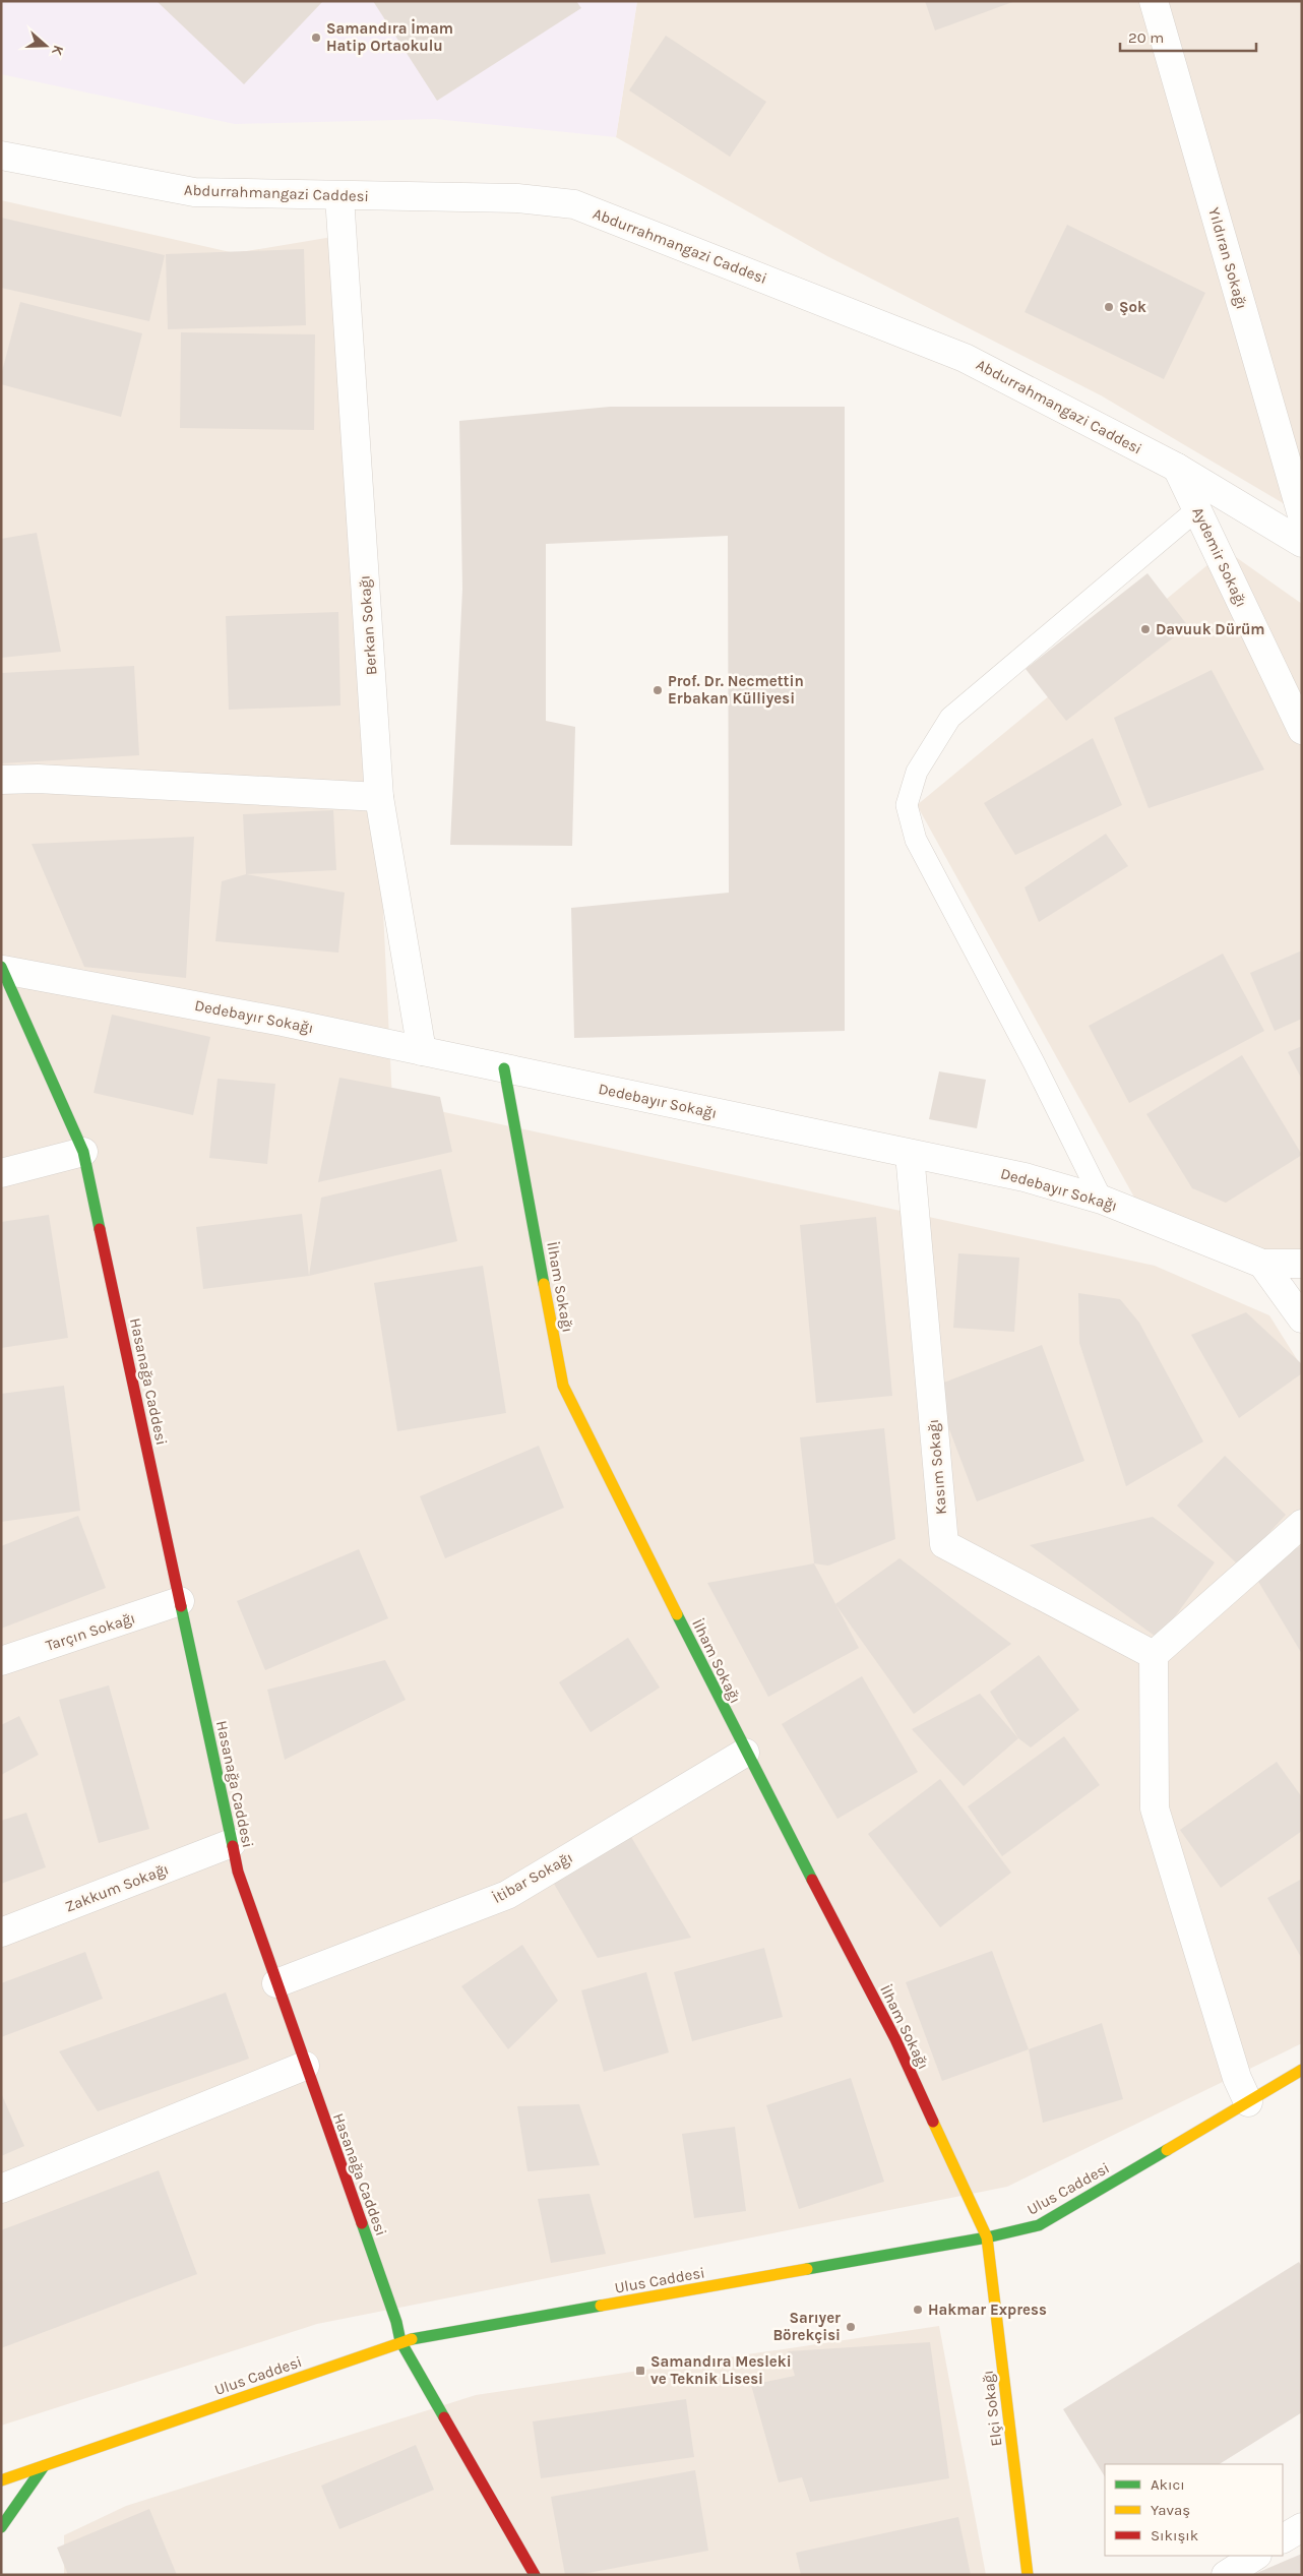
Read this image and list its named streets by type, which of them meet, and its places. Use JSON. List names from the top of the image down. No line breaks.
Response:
{"streets":{"street":["Abdurrahmangazi Caddesi","Yıldıran Sokağı","Aydemir Sokağı","Berkan Sokağı","Dedebayır Sokağı","İlham Sokağı","Hasanağa Caddesi","Kasım Sokağı","Tarçın Sokağı","İtibar Sokağı","Zakkum Sokağı","Ulus Caddesi","Elçi Sokağı"]},"crossings":[["Abdurrahmangazi Caddesi","Aydemir Sokağı"],["Abdurrahmangazi Caddesi","Berkan Sokağı"],["Berkan Sokağı","Dedebayır Sokağı"],["Dedebayır Sokağı","İlham Sokağı"],["Dedebayır Sokağı","Hasanağa Caddesi"],["Dedebayır Sokağı","Kasım Sokağı"],["İlham Sokağı","İtibar Sokağı"],["İlham Sokağı","Ulus Caddesi"],["İlham Sokağı","Elçi Sokağı"],["Hasanağa Caddesi","Tarçın Sokağı"],["Hasanağa Caddesi","İtibar Sokağı"],["Hasanağa Caddesi","Zakkum Sokağı"],["Hasanağa Caddesi","Ulus Caddesi"],["Ulus Caddesi","Elçi Sokağı"]],"places":{"other":["Samandıra İmam Hatip Ortaokulu","Şok","Davuuk Dürüm","Prof. Dr. Necmettin Erbakan Külliyesi","Hakmar Express","Sarıyer Börekçisi"],"transit":["Samandıra Mesleki ve Teknik Lisesi"]},"legend":["Akıcı","Yavaş","Sıkışık"],"scale_bar":"20 m","north":"right"}
